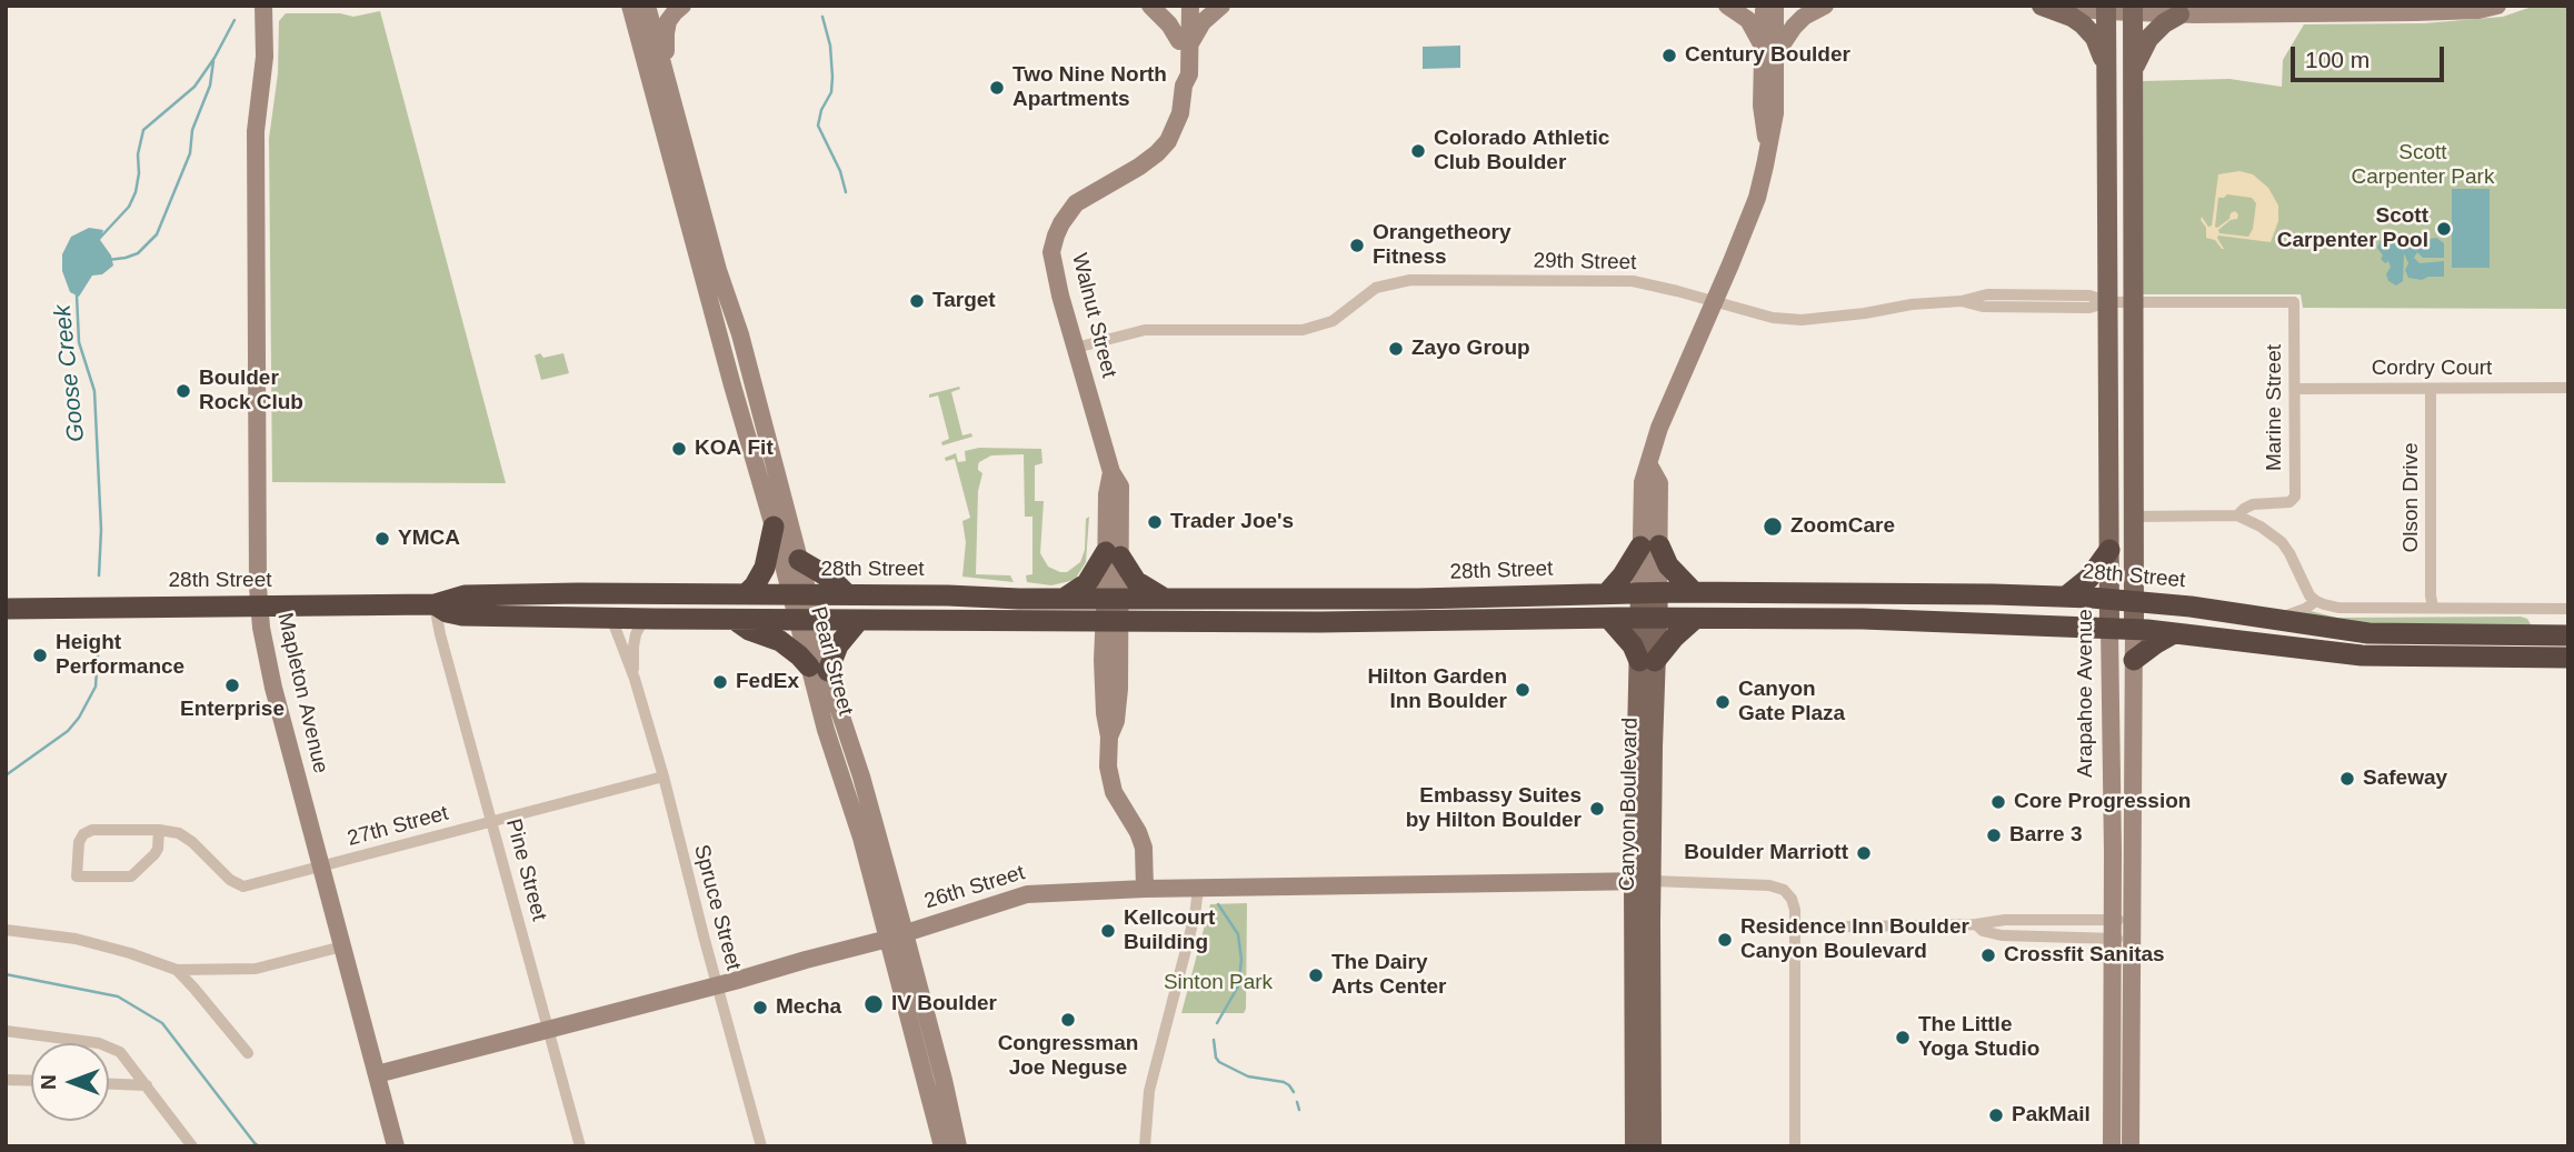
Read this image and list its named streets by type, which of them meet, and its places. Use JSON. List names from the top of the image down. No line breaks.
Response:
{"streets":{"highway":["28th Street"],"main road":["Arapahoe Avenue","Canyon Boulevard"],"street":["29th Street","Walnut Street","Cordry Court","Marine Street","Olson Drive","Pearl Street","Mapleton Avenue","27th Street","Pine Street","26th Street","Spruce Street"]},"crossings":[["29th Street","Walnut Street"],["29th Street","Marine Street"],["29th Street","Arapahoe Avenue"],["29th Street","Canyon Boulevard"],["Walnut Street","28th Street"],["Walnut Street","26th Street"],["Cordry Court","Marine Street"],["Cordry Court","Olson Drive"],["28th Street","Pearl Street"],["28th Street","Mapleton Avenue"],["28th Street","Arapahoe Avenue"],["28th Street","Canyon Boulevard"],["28th Street","Pine Street"],["28th Street","Spruce Street"],["Pearl Street","26th Street"],["Mapleton Avenue","27th Street"],["Mapleton Avenue","26th Street"],["Canyon Boulevard","26th Street"],["27th Street","Pine Street"],["27th Street","Spruce Street"],["Pine Street","26th Street"],["26th Street","Spruce Street"]],"water":["Goose Creek"],"parks":["Scott Carpenter Park","Sinton Park"],"places":["Century Boulder","Two Nine North Apartments","Colorado Athletic Club Boulder","Scott Carpenter Pool","Orangetheory Fitness","Target","Zayo Group","Boulder Rock Club","KOA Fit","Trader Joe's","ZoomCare","YMCA","Height Performance","FedEx","Enterprise","Hilton Garden Inn Boulder","Canyon Gate Plaza","Safeway","Core Progression","Embassy Suites by Hilton Boulder","Barre 3","Boulder Marriott","Kellcourt Building","Residence Inn Boulder Canyon Boulevard","Crossfit Sanitas","The Dairy Arts Center","IV Boulder","Mecha","Congressman Joe Neguse","The Little Yoga Studio","PakMail"],"scale_bar":"100 m","north":"left"}
